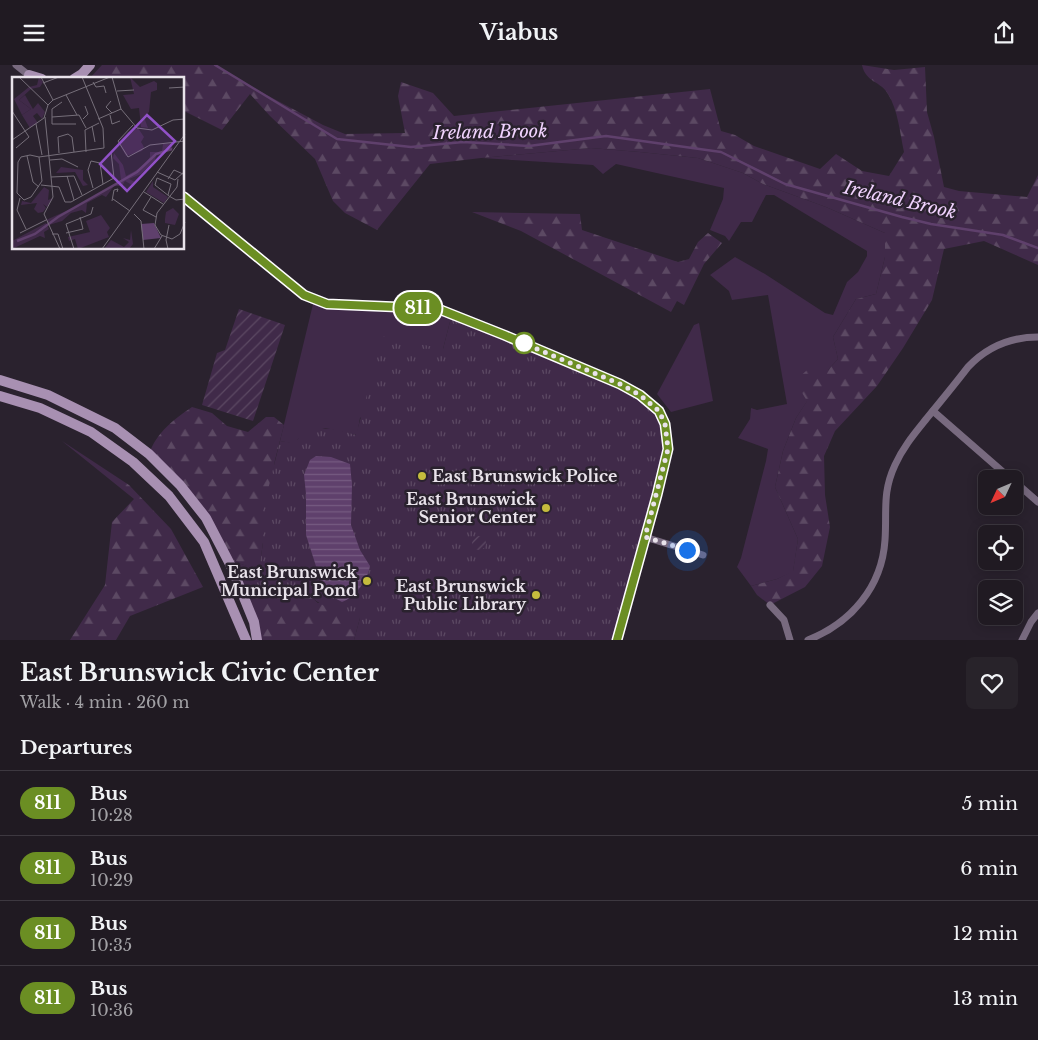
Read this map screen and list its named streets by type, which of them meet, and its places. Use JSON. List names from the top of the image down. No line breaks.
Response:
{"water":["Ireland Brook"],"places":["East Brunswick Police","East Brunswick Senior Center","East Brunswick Municipal Pond","East Brunswick Public Library"],"lines":["bus line 811"],"north":"bottom left","page":{"header":"Viabus","on_map":"811","heading":[["East Brunswick Civic Center","Walk · 4 min · 260 m"],"Departures"],"list":[{"mark":"811","name":"Bus","note":"10:28","value":"5 min"},{"mark":"811","name":"Bus","note":"10:29","value":"6 min"},{"mark":"811","name":"Bus","note":"10:35","value":"12 min"},{"mark":"811","name":"Bus","note":"10:36","value":"13 min"}]}}
